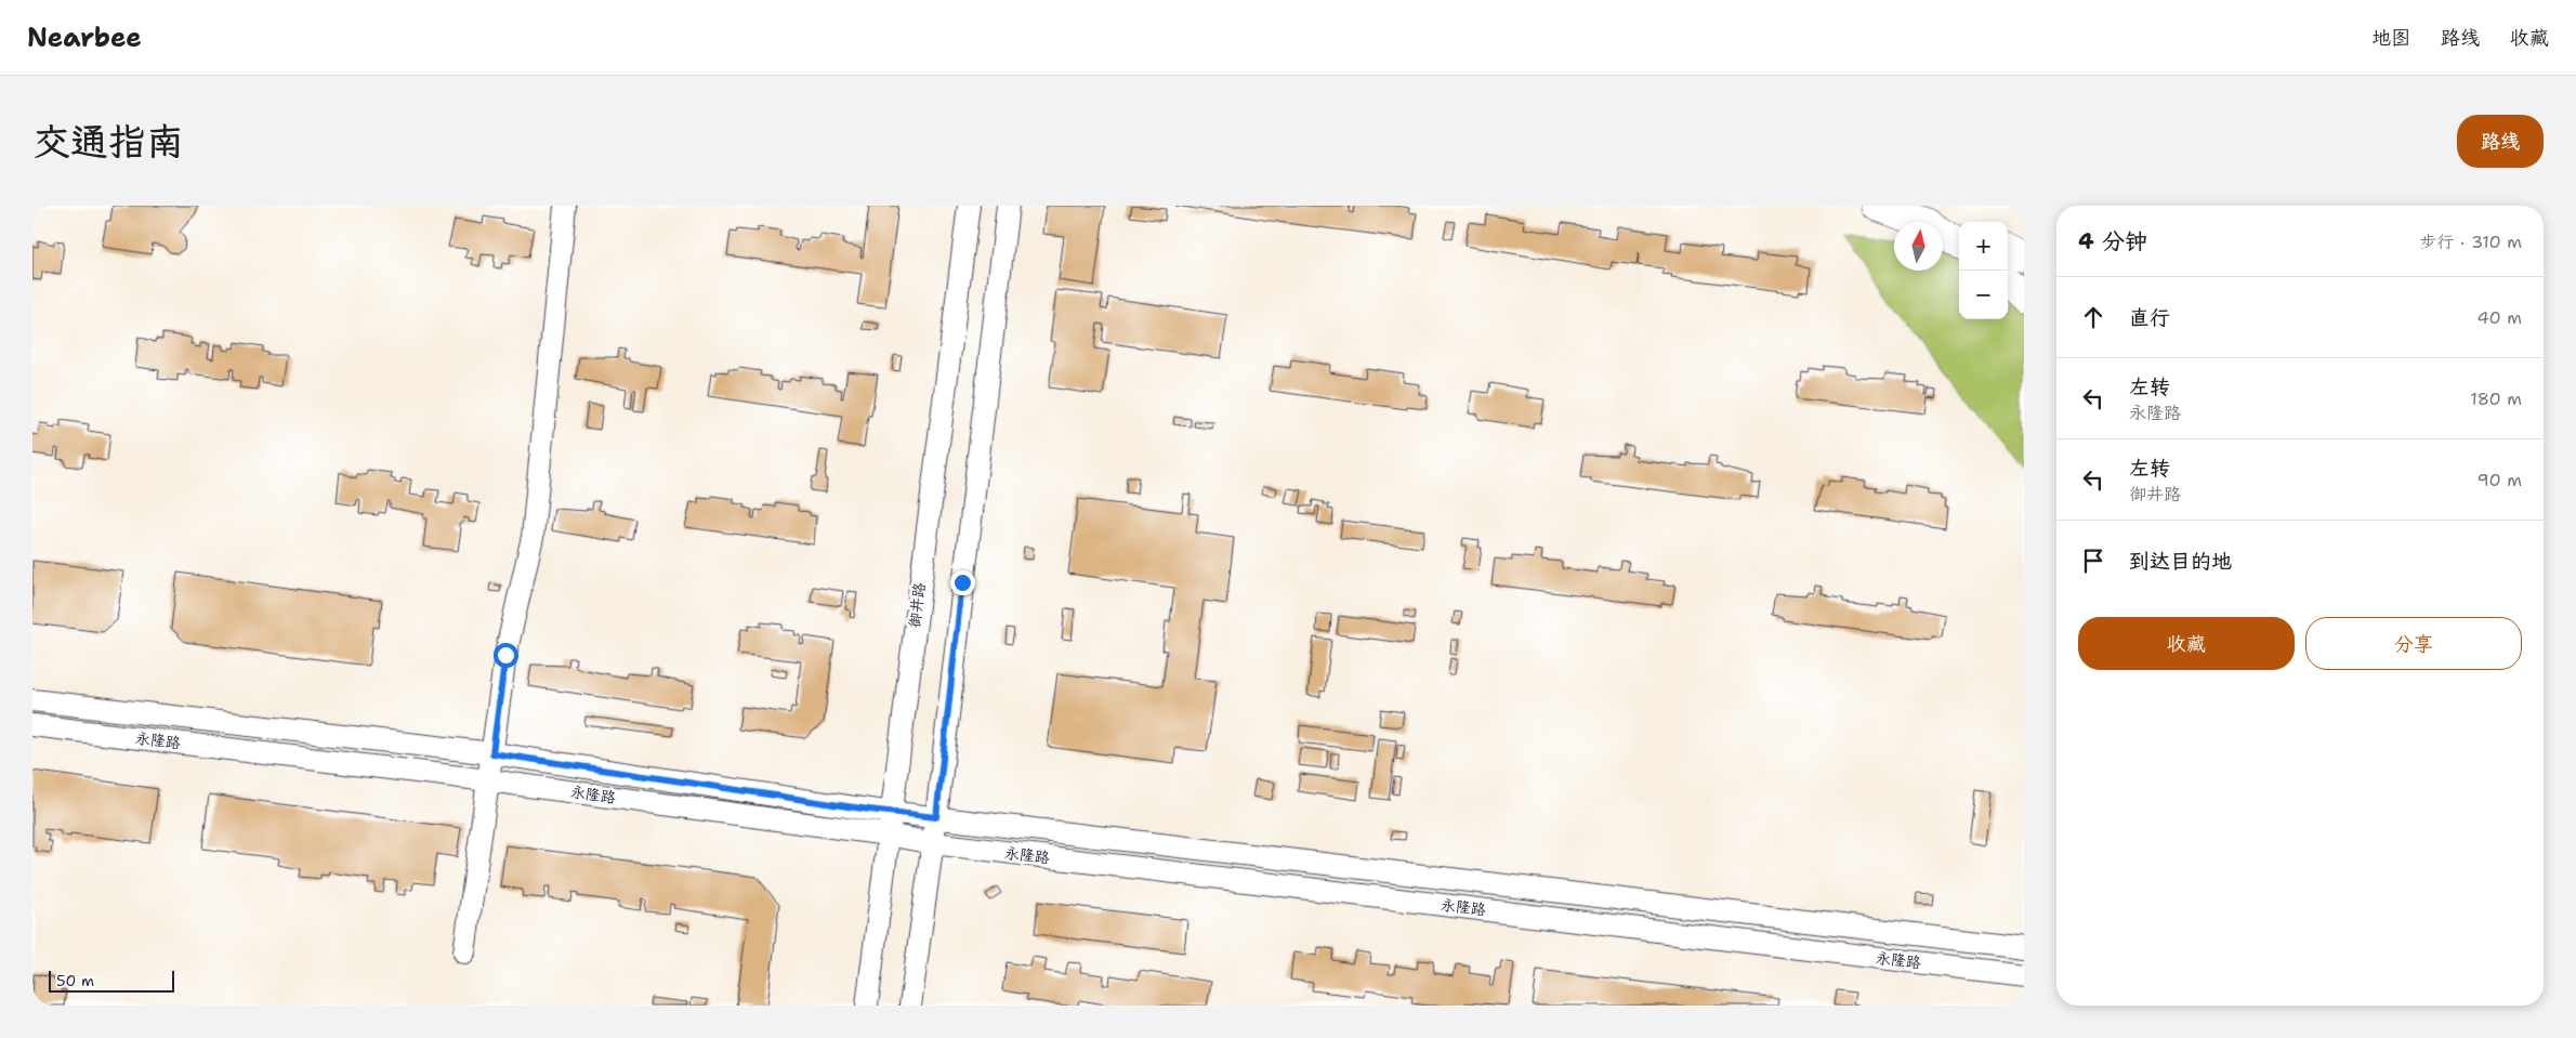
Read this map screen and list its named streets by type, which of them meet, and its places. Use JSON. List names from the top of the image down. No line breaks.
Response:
{"streets":{"street":["御井路","永隆路"]},"crossings":[["御井路","永隆路"]],"scale_bar":"50 m","north":"top","page":{"header":"Nearbee","nav":["地图","路线","收藏"],"buttons":["路线",["收藏","分享"]],"title":"交通指南","heading":["4 分钟","步行 · 310 m"],"map_buttons":["+","−"],"list":[["直行","40 m"],["左转","永隆路","180 m"],["左转","御井路","90 m"],"到达目的地"],"scale":"50 m"}}
